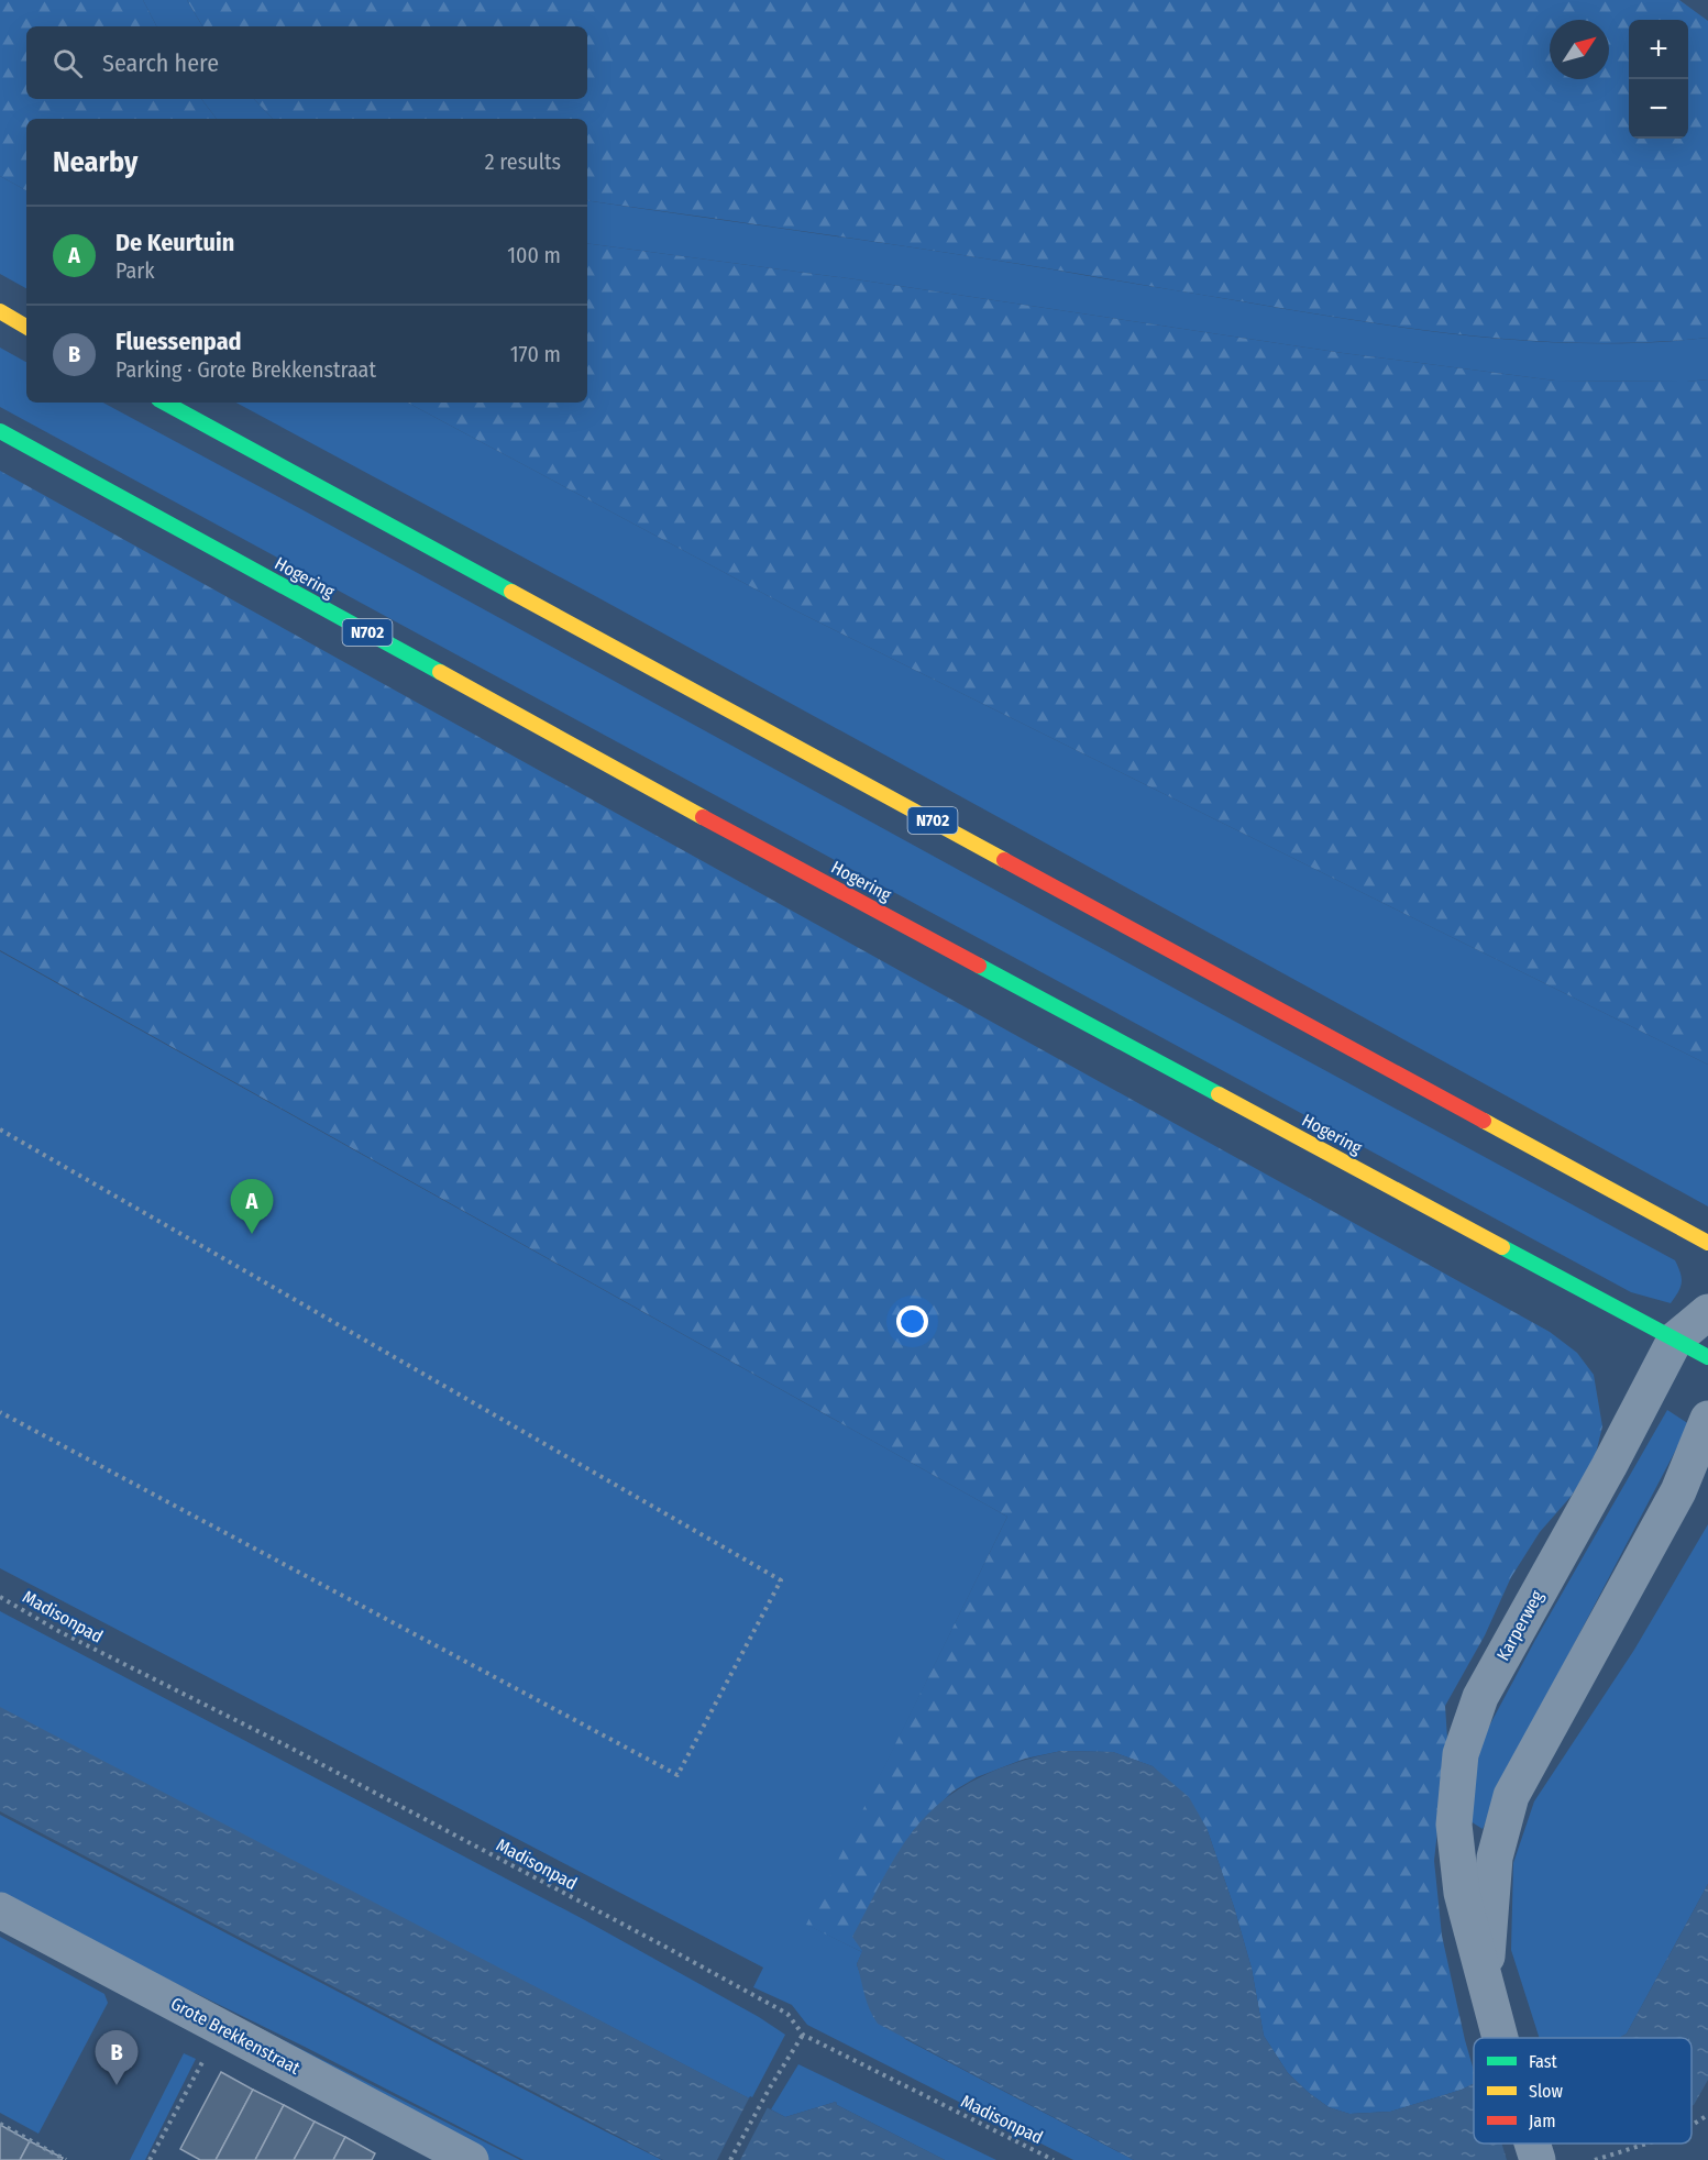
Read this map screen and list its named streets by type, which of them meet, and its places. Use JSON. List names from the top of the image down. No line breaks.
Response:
{"streets":{"highway":["Hogering","N702"],"street":["Karperweg","Grote Brekkenstraat"],"path":["Madisonpad"]},"crossings":[["Hogering","Karperweg"]],"legend":["Fast","Slow","Jam"],"north":"top right","page":{"map_buttons":["+","−"],"search":"Search here","heading":["Nearby","2 results"],"list":[{"mark":"A","name":"De Keurtuin","note":"Park","value":"100 m"},{"mark":"B","name":"Fluessenpad","note":"Parking · Grote Brekkenstraat","value":"170 m"}],"pins":["A","B"]}}
